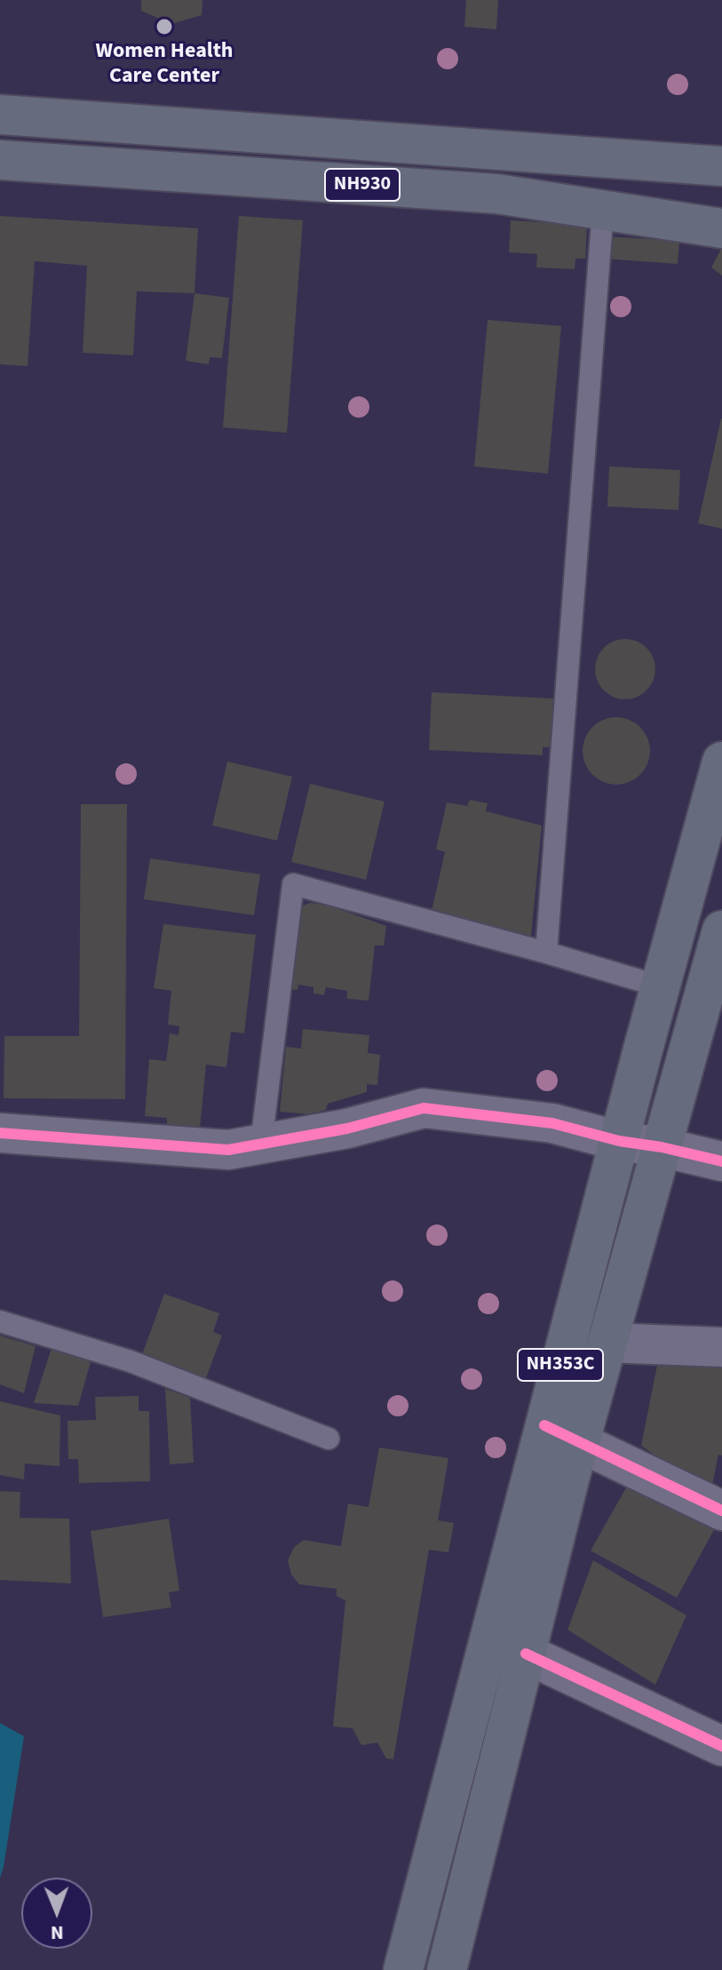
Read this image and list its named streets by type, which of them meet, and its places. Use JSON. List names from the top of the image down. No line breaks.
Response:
{"streets":{"highway":["NH930","NH353C"]},"places":["Women Health Care Center"],"north":"bottom"}
